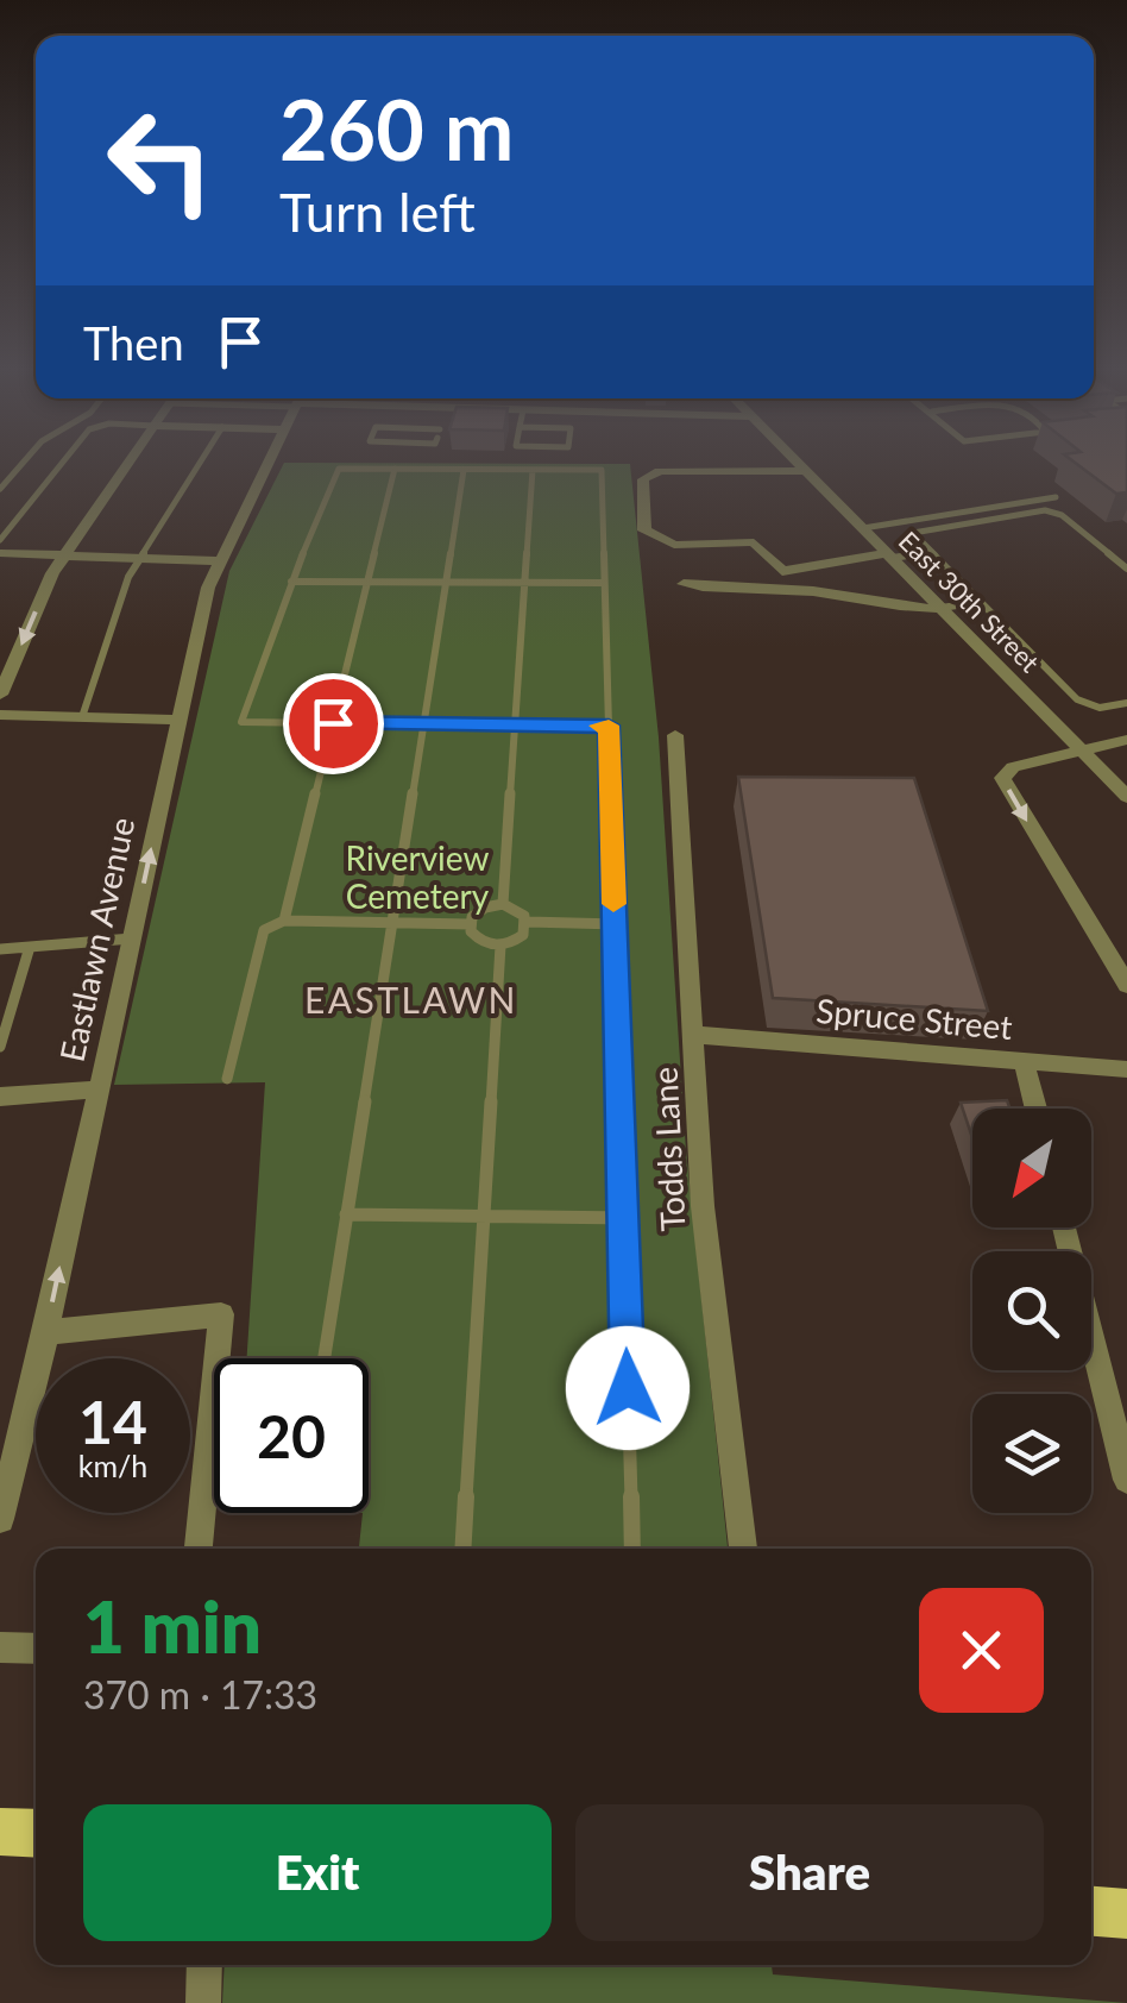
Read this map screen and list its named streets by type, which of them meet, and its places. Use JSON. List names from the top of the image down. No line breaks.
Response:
{"streets":{"street":["East 30th Street","Eastlawn Avenue","Spruce Street","Todds Lane"]},"crossings":[["Spruce Street","Todds Lane"]],"one_way":["Eastlawn Avenue"],"districts":["EASTLAWN"],"parks":["Riverview Cemetery"],"north":"bottom left","page":{"turn":["260 m","Turn left"],"then":"Then","speed":"14 km/h","limit":"20","heading":["1 min","370 m · 17:33"],"buttons":["Exit","Share"]}}
